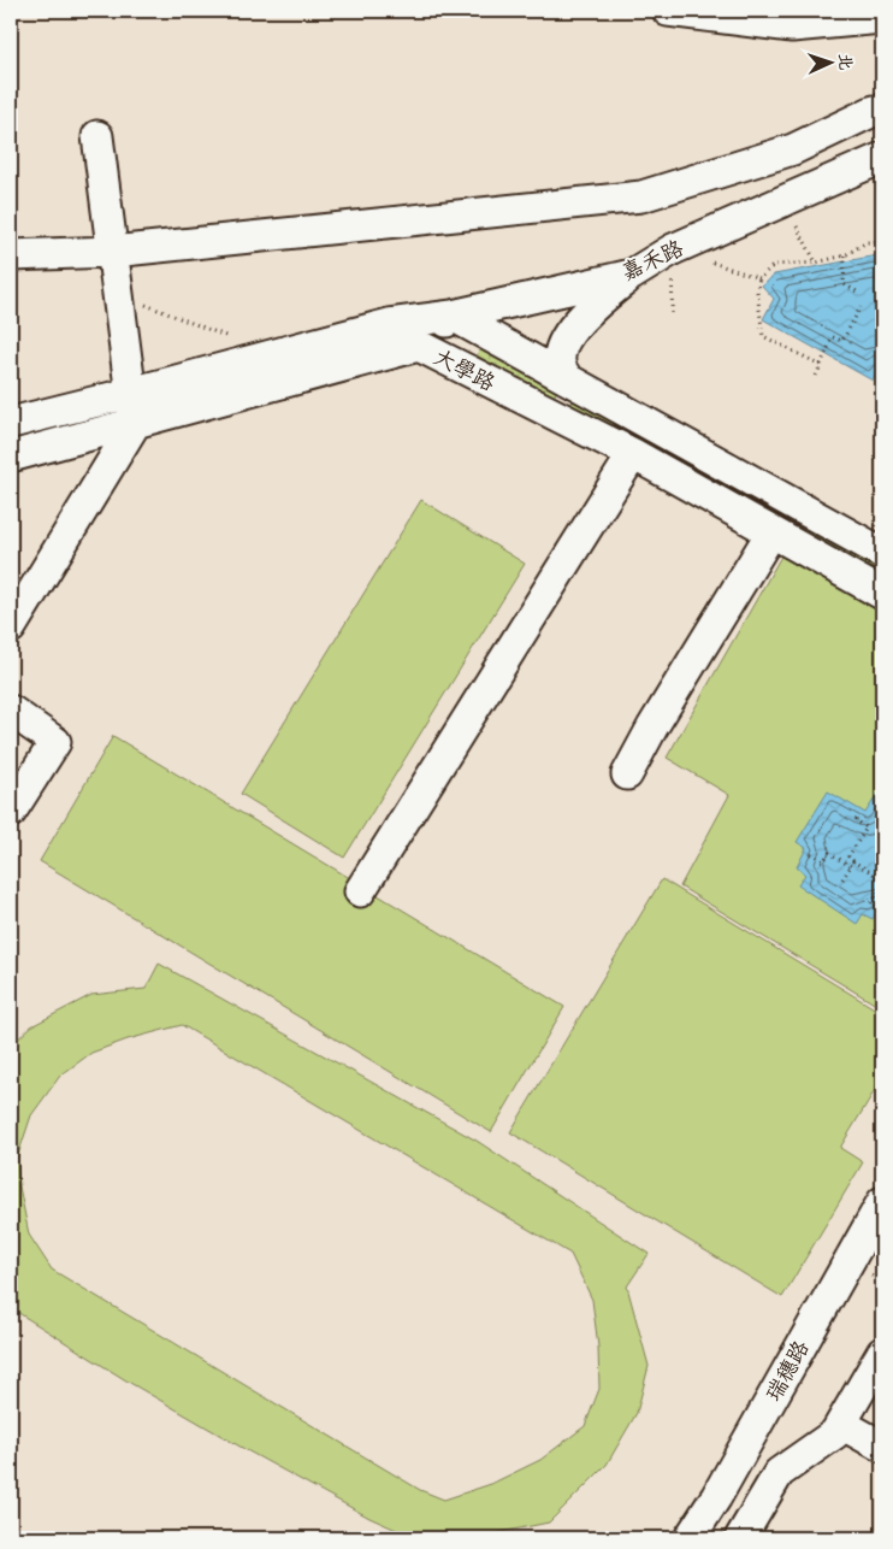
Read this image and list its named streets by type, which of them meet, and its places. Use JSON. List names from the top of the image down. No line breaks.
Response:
{"streets":{"street":["嘉禾路","大學路","瑞穗路"]},"crossings":[["嘉禾路","大學路"]],"north":"right"}
